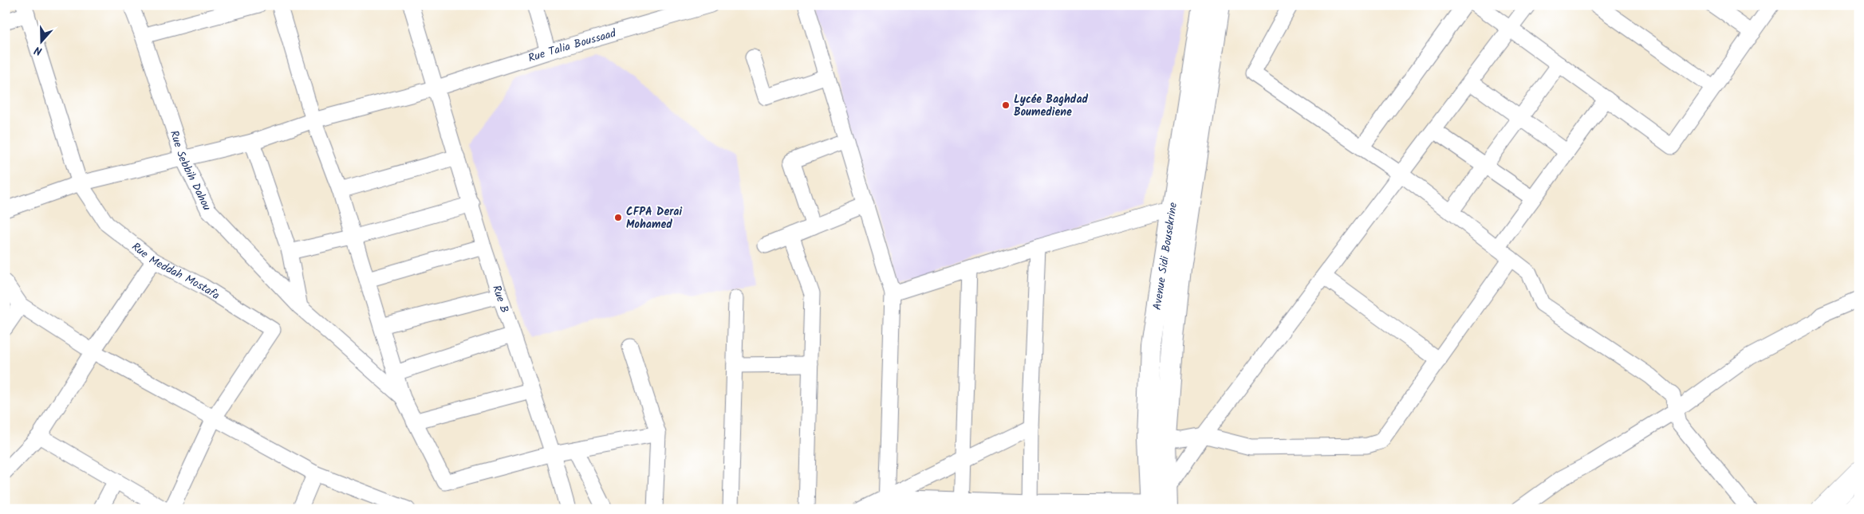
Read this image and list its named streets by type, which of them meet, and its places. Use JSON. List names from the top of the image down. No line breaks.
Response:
{"streets":{"main road":["Avenue Sidi Bousekrine"],"street":["Rue Talia Boussaad","Rue Sebbih Dahou","Rue Meddah Mostafa","Rue B"]},"crossings":[["Rue Talia Boussaad","Rue Sebbih Dahou"],["Rue Talia Boussaad","Rue Meddah Mostafa"],["Rue Talia Boussaad","Rue B"]],"places":["Lycée Baghdad Boumediene","CFPA Derai Mohamed"],"north":"bottom"}
